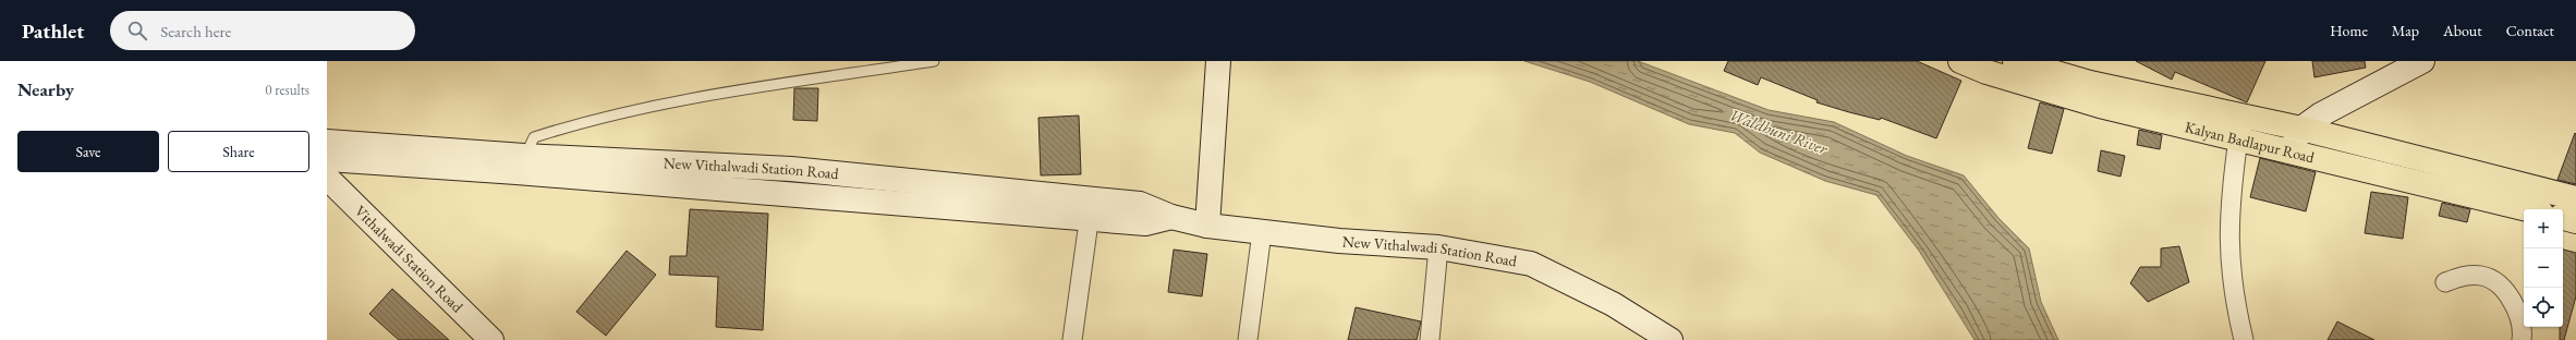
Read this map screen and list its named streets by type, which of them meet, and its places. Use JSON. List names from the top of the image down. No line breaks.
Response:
{"streets":{"main road":["Kalyan Badlapur Road"],"street":["New Vithalwadi Station Road","Vithalwadi Station Road"]},"water":["Waldhuni River"],"page":{"header":"Pathlet","search":"Search here","nav":["Home","Map","About","Contact"],"heading":["Nearby","0 results"],"buttons":["Save","Share"],"map_buttons":["+","−"]}}
